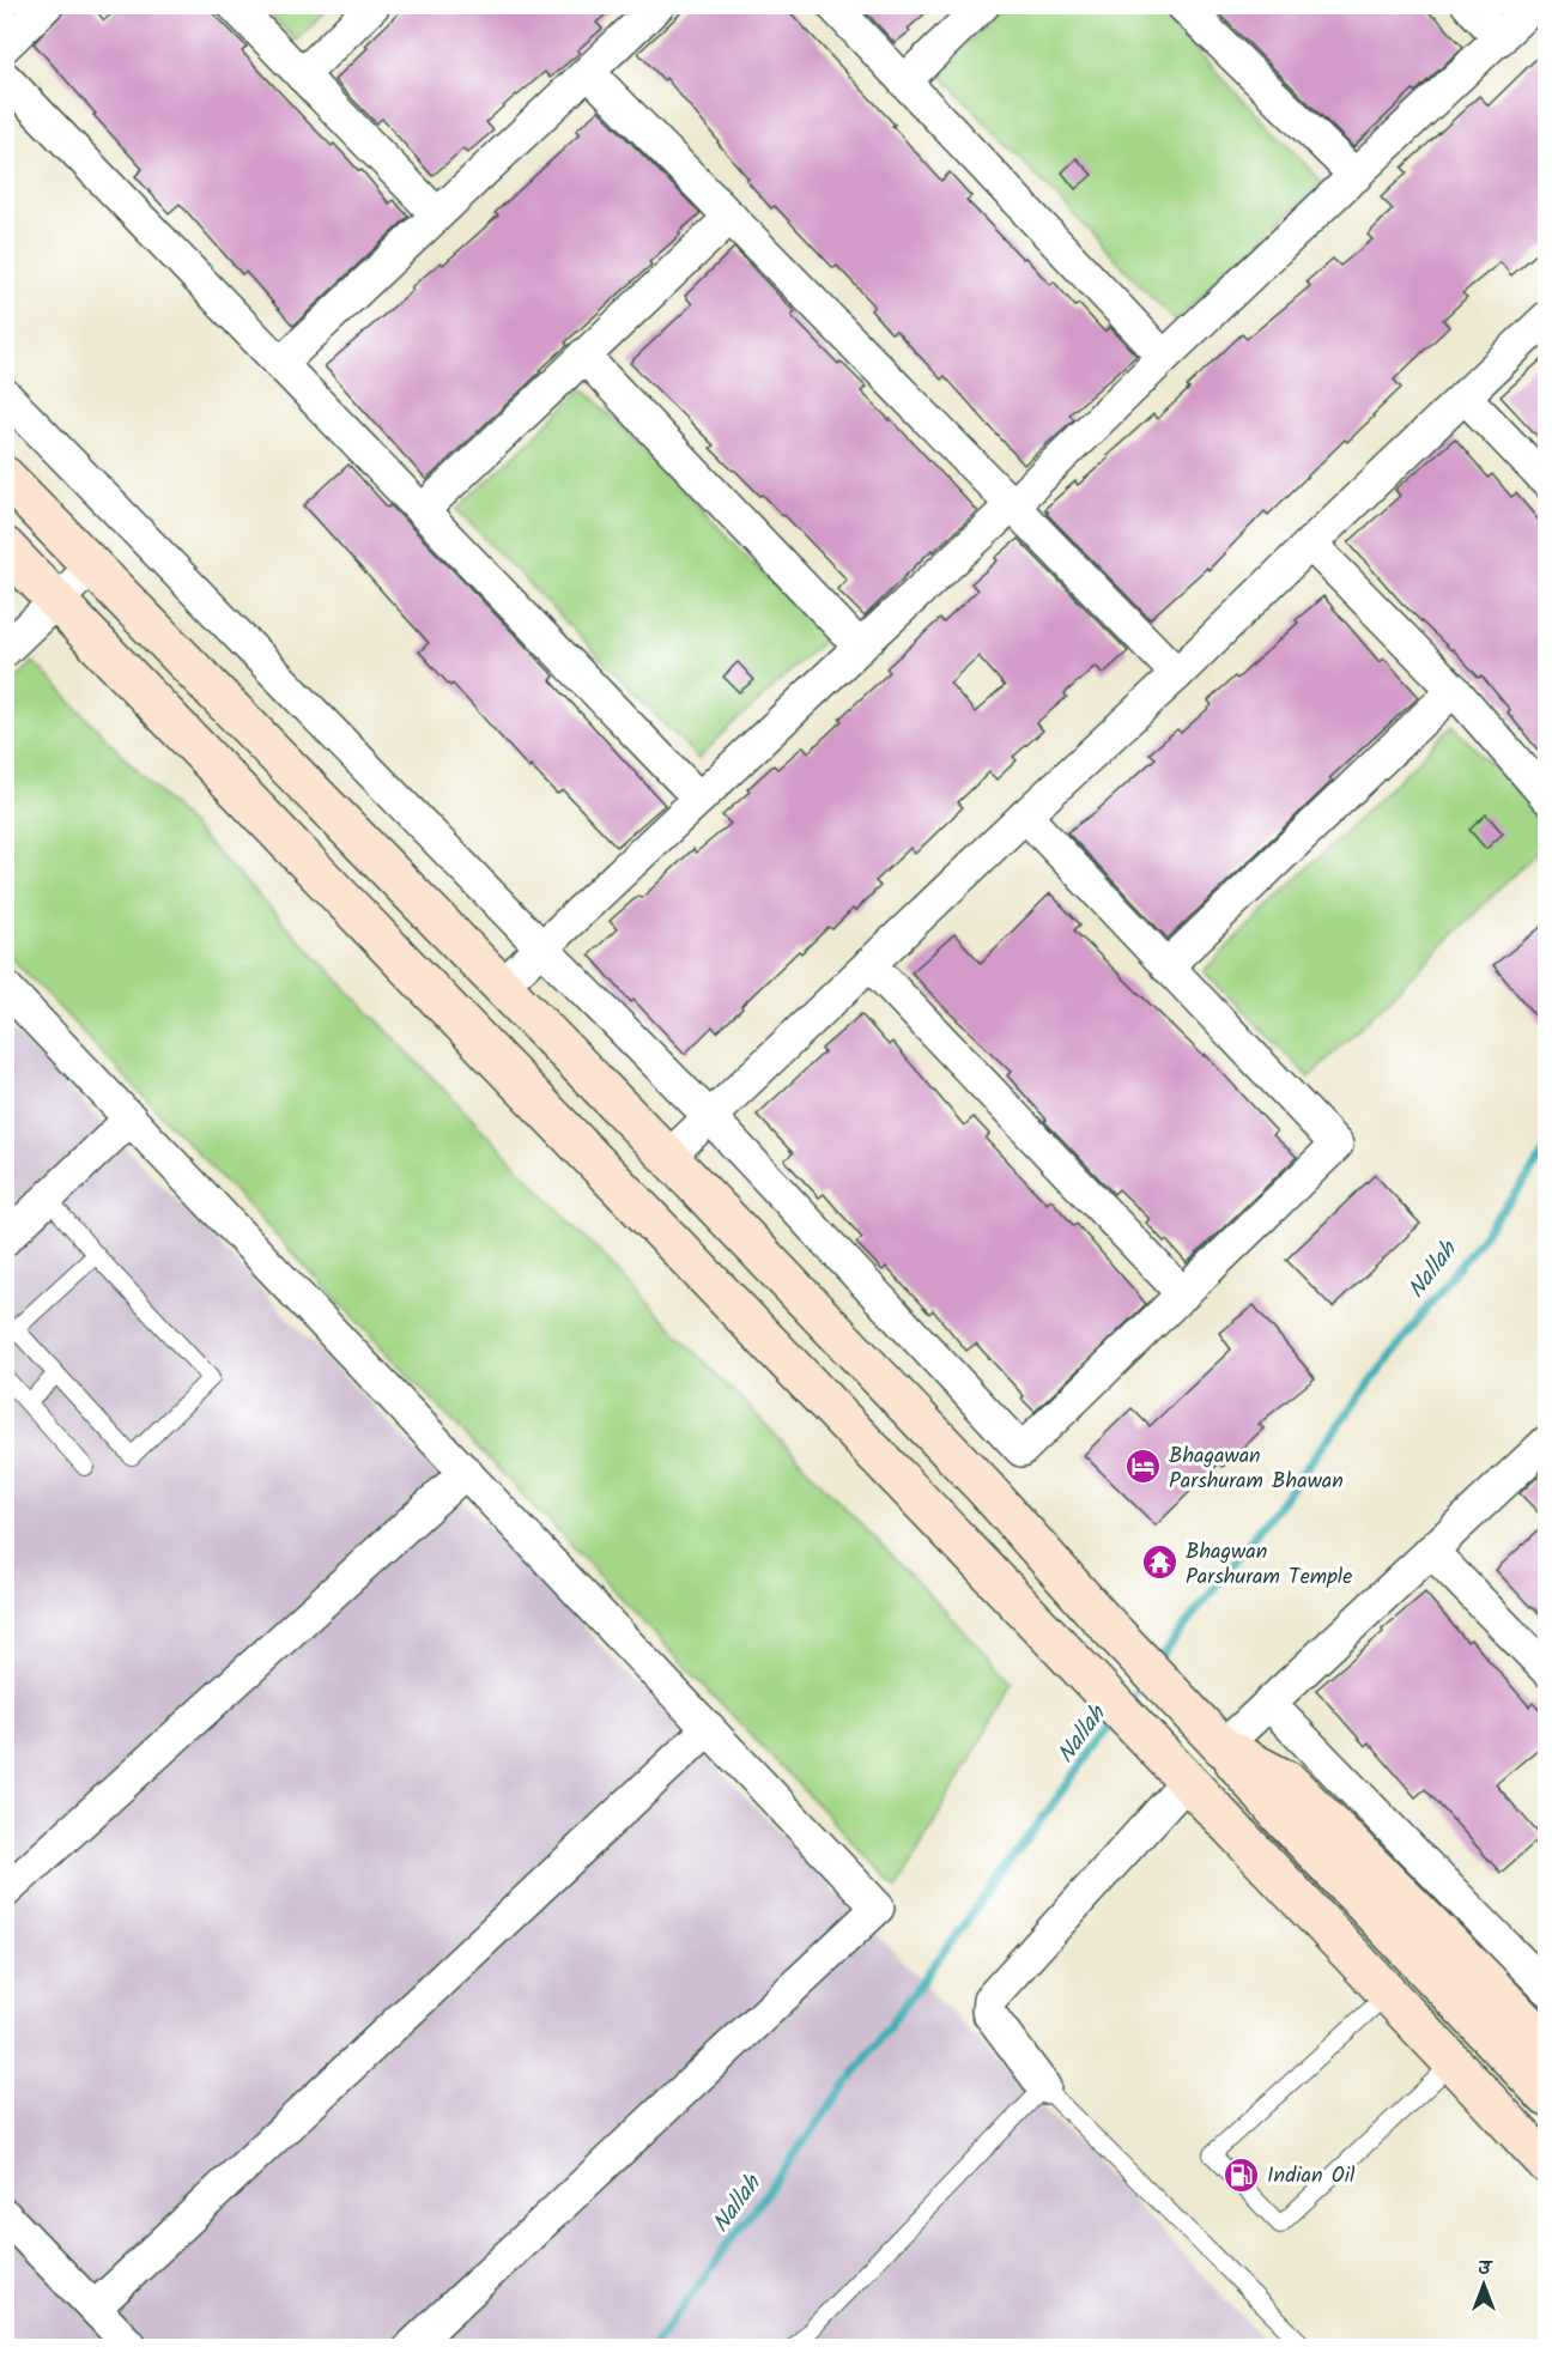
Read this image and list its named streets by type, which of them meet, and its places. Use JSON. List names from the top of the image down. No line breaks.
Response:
{"water":["Nallah"],"places":{"hotel":["Bhagawan Parshuram Bhawan"],"temple":["Bhagwan Parshuram Temple"],"fuel station":["Indian Oil"]},"north":"top"}
